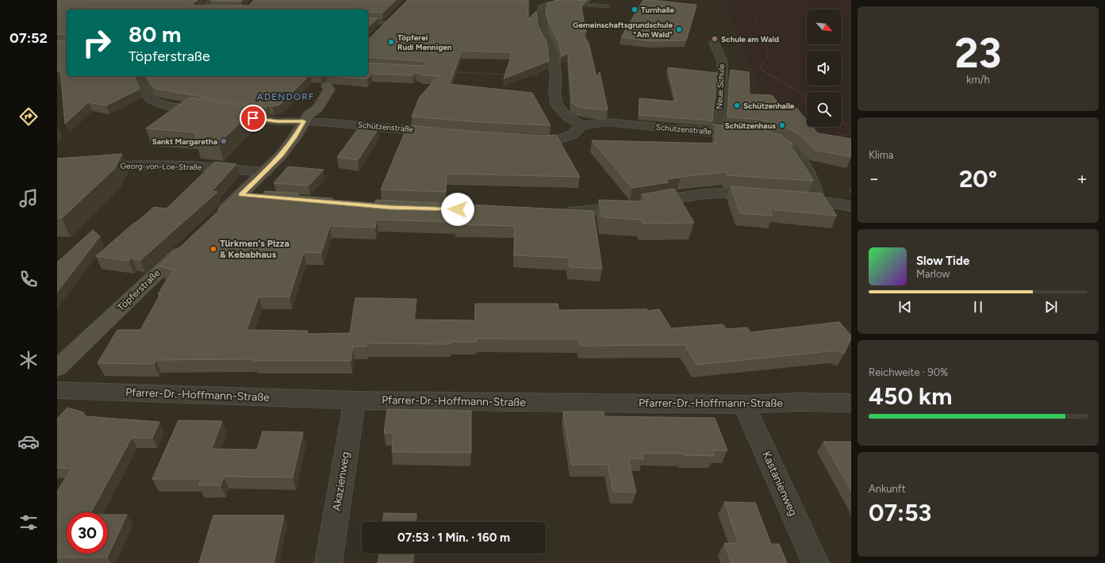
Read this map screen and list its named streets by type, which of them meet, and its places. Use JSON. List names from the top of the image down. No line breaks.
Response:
{"streets":{"main road":["Töpferstraße"],"street":["Neue Schule","Schützenstraße","Georg-von-Loe-Straße","Pfarrer-Dr.-Hoffmann-Straße","Akazienweg","Kastanienweg"]},"crossings":[["Neue Schule","Schützenstraße"],["Pfarrer-Dr.-Hoffmann-Straße","Akazienweg"],["Pfarrer-Dr.-Hoffmann-Straße","Kastanienweg"]],"districts":["ADENDORF"],"places":["Turnhalle","Gemeinschaftsgrundschule \"Am Wald\"","Schule am Wald","Töpferei Rudi Mennigen","Schützenhalle","Schützenhaus","Sankt Margaretha","Türkmen's Pizza & Kebabhaus"],"north":"bottom right","page":{"tabs":"07:52","tile":[["23","km/h"],"Klima",["Reichweite · 90%","450 km"],["Ankunft","07:53"]],"turn":["80 m","Töpferstraße"],"heat":["−","20°","+"],"song":["Slow Tide","Marlow"],"limit":"30","trip":"07:53 · 1 Min. · 160 m"}}
